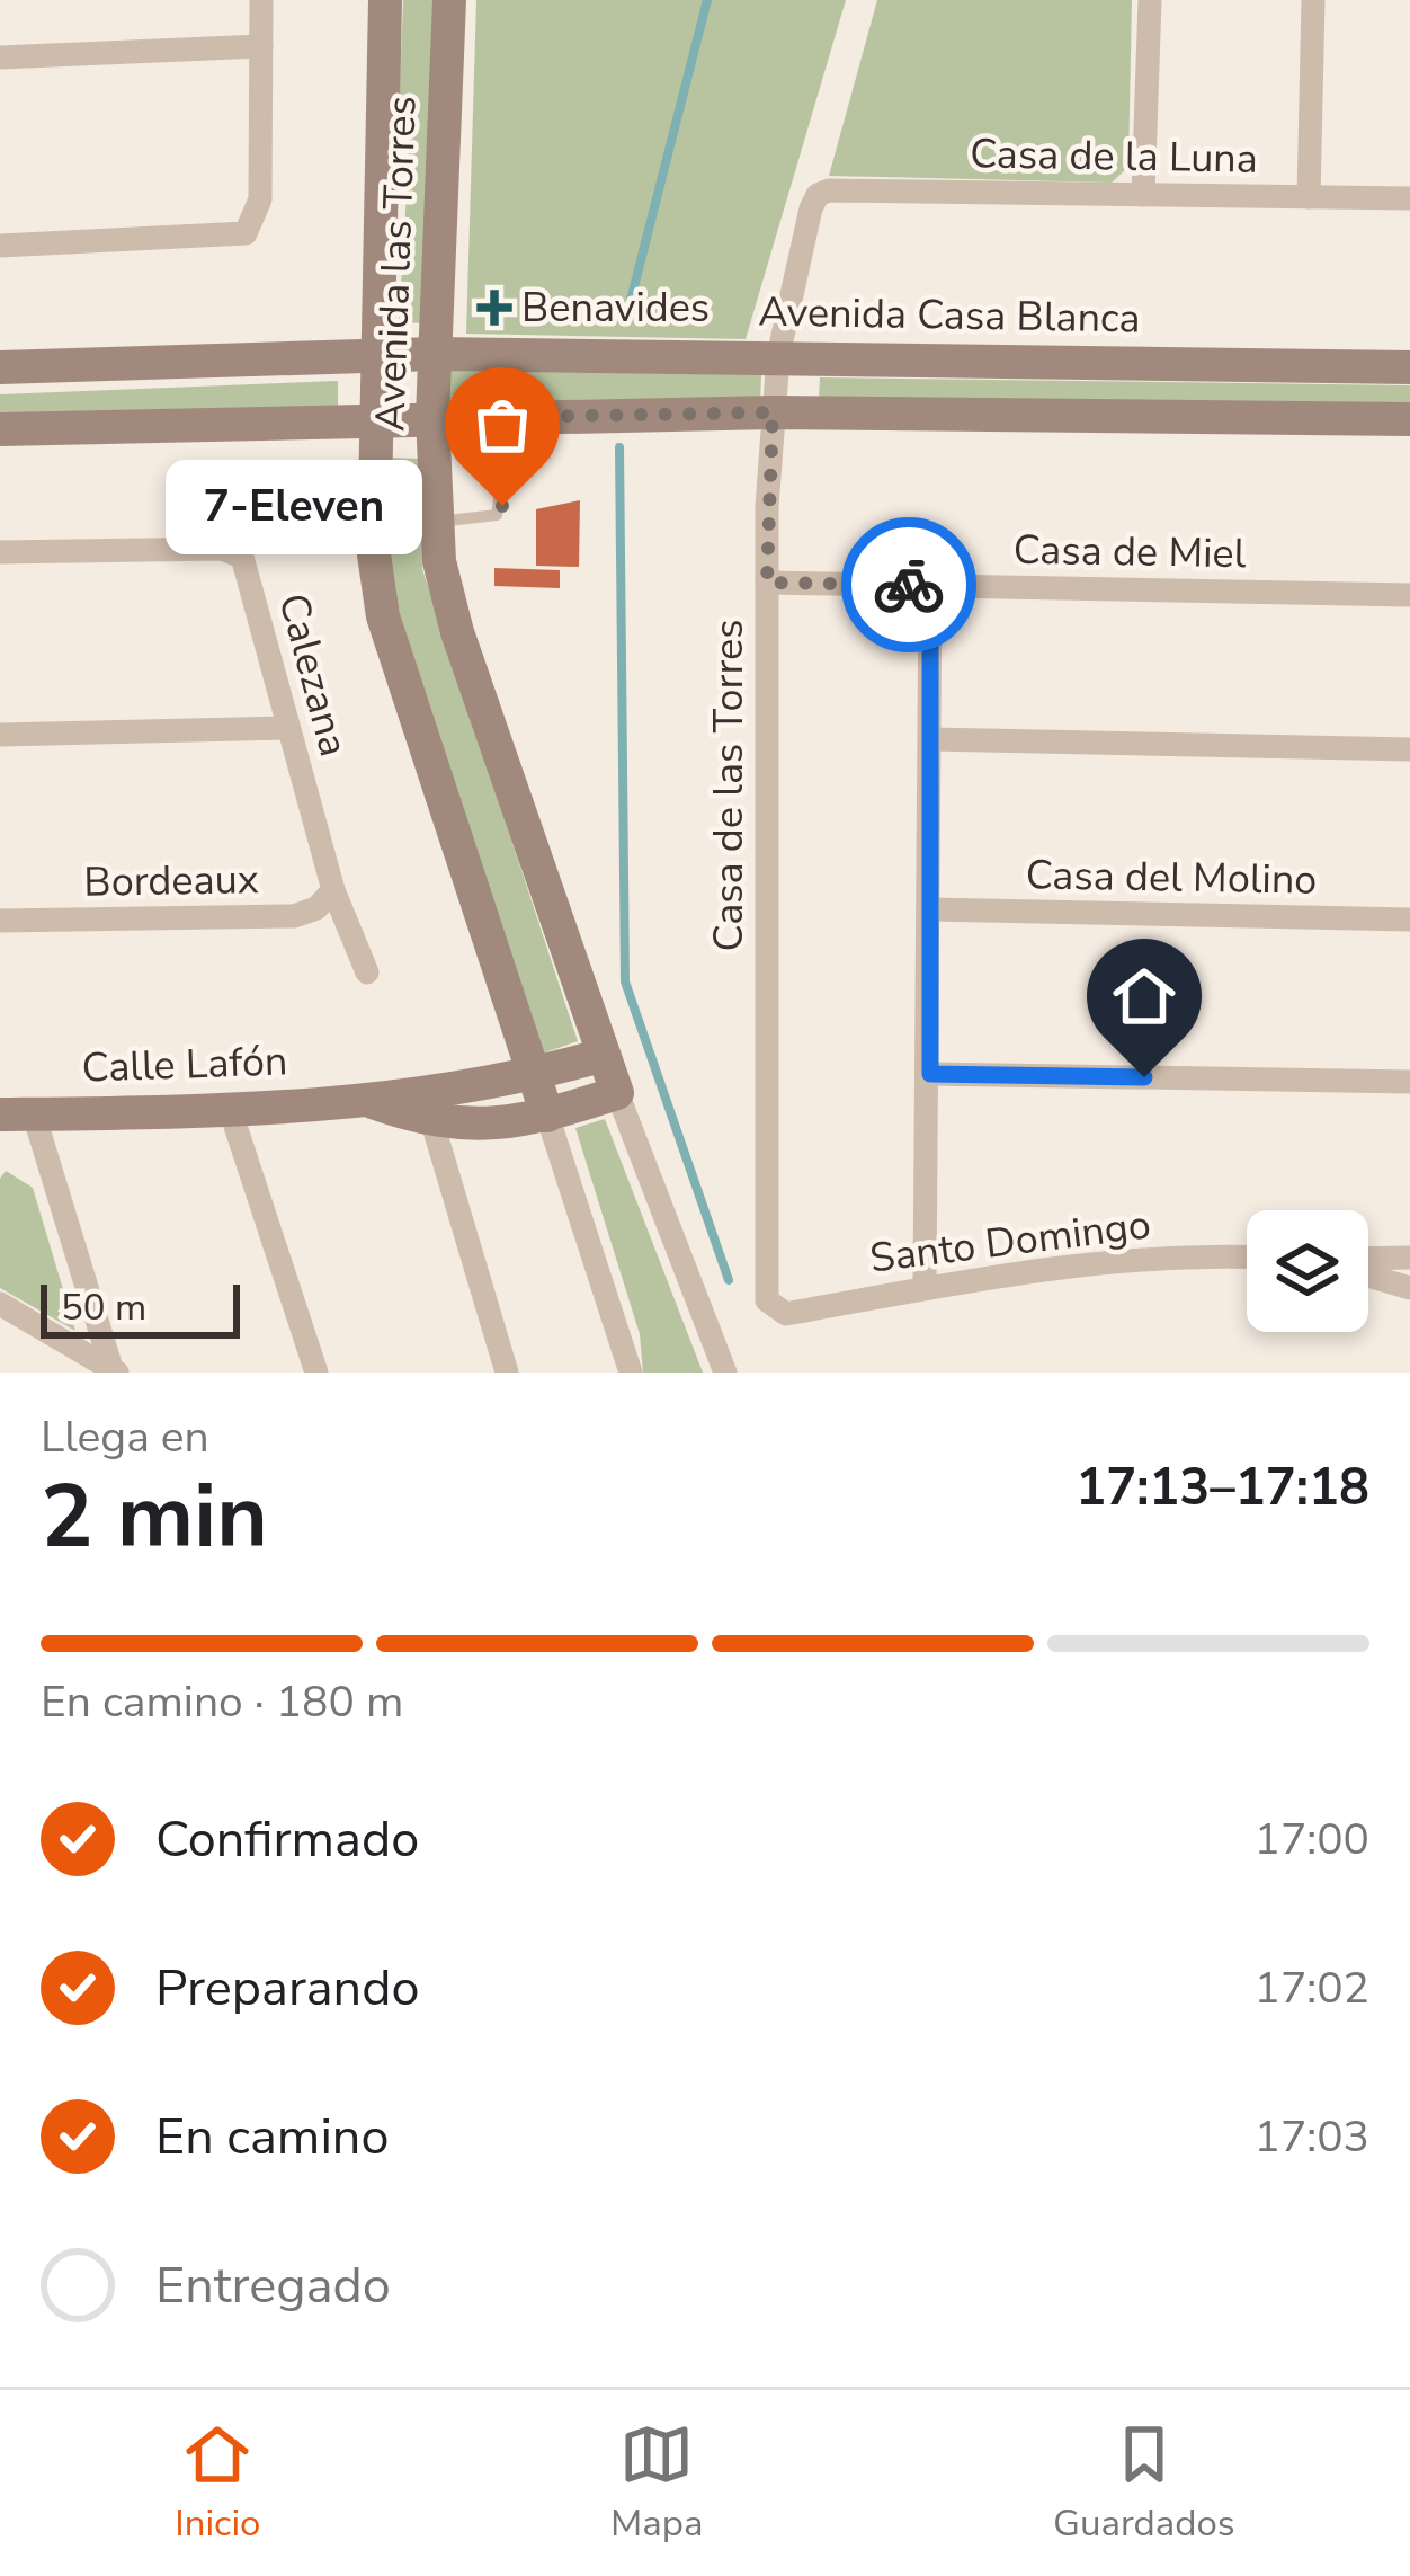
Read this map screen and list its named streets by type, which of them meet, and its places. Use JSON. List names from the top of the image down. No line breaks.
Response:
{"streets":{"street":["Casa de la Luna","Avenida las Torres","Avenida Casa Blanca","Casa de Miel","Calezana","Casa de las Torres","Casa del Molino","Bordeaux","Calle Lafón","Santo Domingo"]},"crossings":[["Casa de la Luna","Casa de las Torres"],["Avenida las Torres","Avenida Casa Blanca"],["Avenida las Torres","Calle Lafón"],["Avenida Casa Blanca","Casa de las Torres"],["Casa de Miel","Casa de las Torres"],["Calezana","Bordeaux"],["Casa de las Torres","Santo Domingo"]],"places":{"health":["Benavides"],"other":["7-Eleven"]},"scale_bar":"50 m","page":{"bubble":"7-Eleven","scale":"50 m","heading":["2 min","Llega en","17:13–17:18"],"bar":"En camino · 180 m","list":[["Confirmado","17:00"],["Preparando","17:02"],["En camino","17:03"],"Entregado"],"tabs":["Inicio","Mapa","Guardados"]}}
